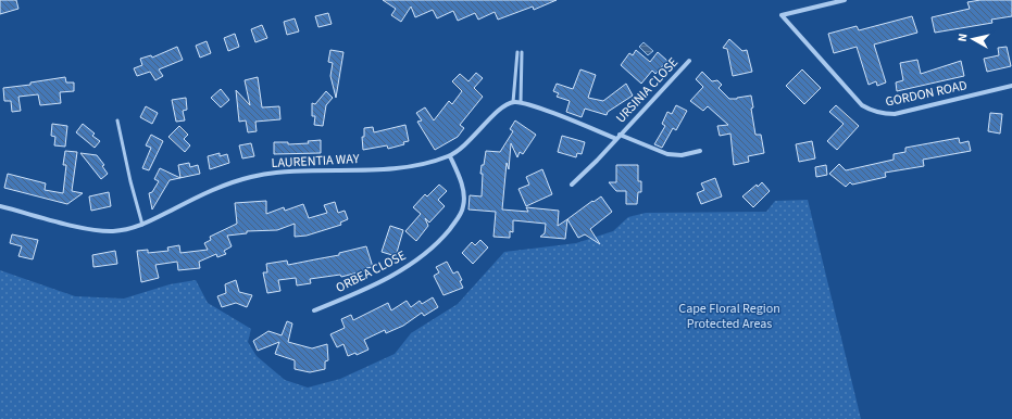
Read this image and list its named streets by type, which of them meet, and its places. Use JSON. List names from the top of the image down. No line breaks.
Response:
{"streets":{"street":["URSINIA CLOSE","GORDON ROAD","LAURENTIA WAY","ORBEA CLOSE"]},"crossings":[["LAURENTIA WAY","ORBEA CLOSE"]],"parks":["Cape Floral Region Protected Areas"],"north":"left"}
